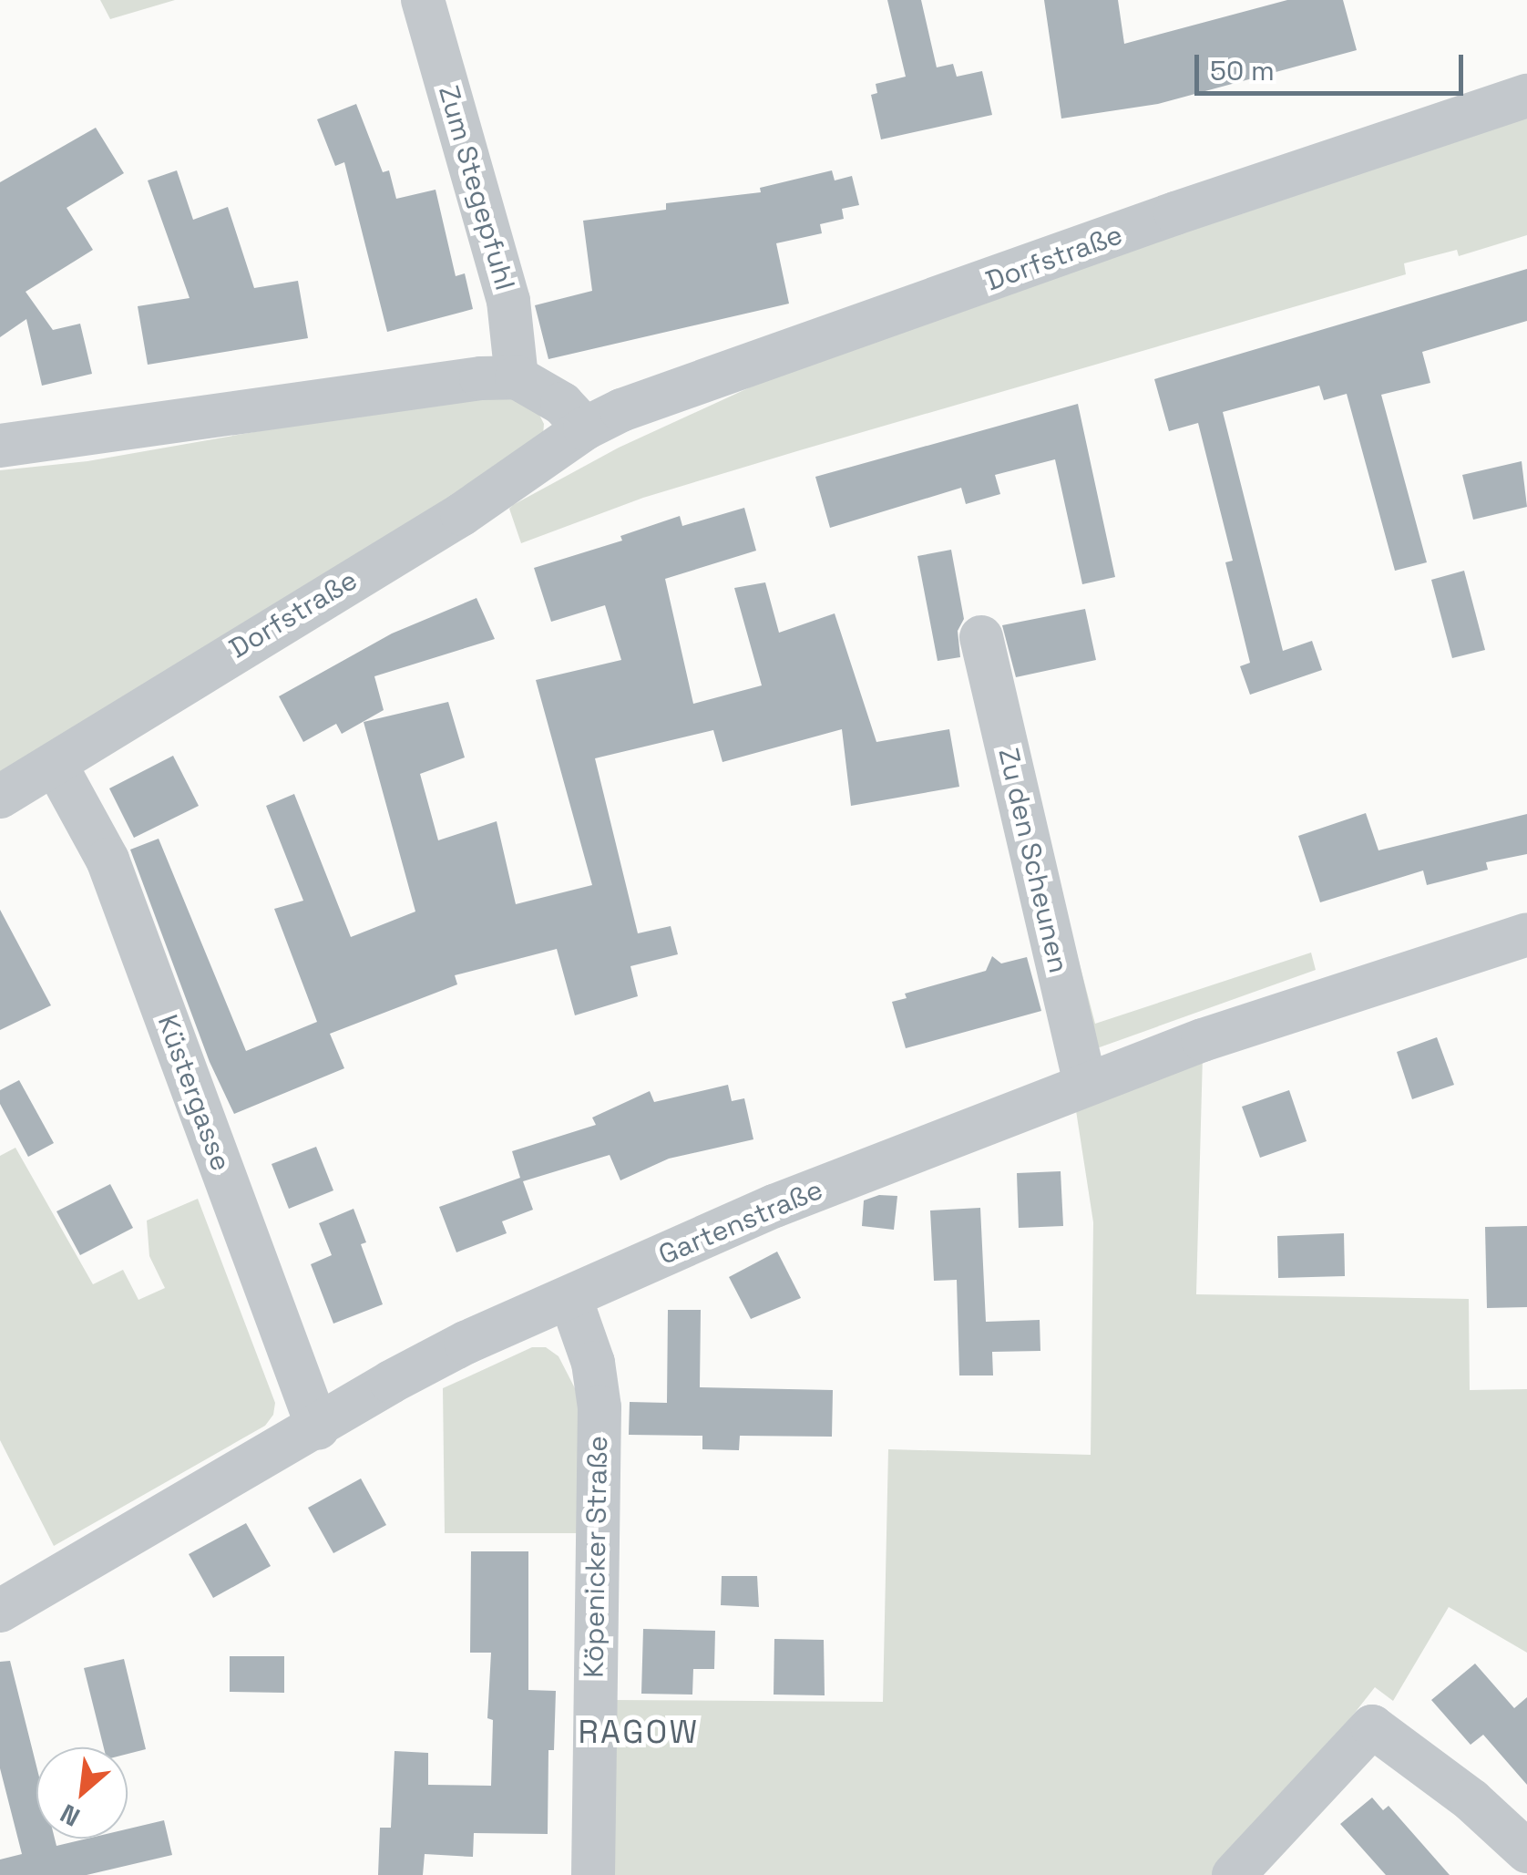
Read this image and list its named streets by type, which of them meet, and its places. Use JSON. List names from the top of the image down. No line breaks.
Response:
{"streets":{"street":["Zum Stegepfuhl","Dorfstraße","Zu den Scheunen","Küstergasse","Gartenstraße","Köpenicker Straße"]},"crossings":[["Dorfstraße","Küstergasse"],["Zu den Scheunen","Gartenstraße"],["Küstergasse","Gartenstraße"],["Gartenstraße","Köpenicker Straße"]],"districts":["RAGOW"],"scale_bar":"50 m","north":"bottom left"}
